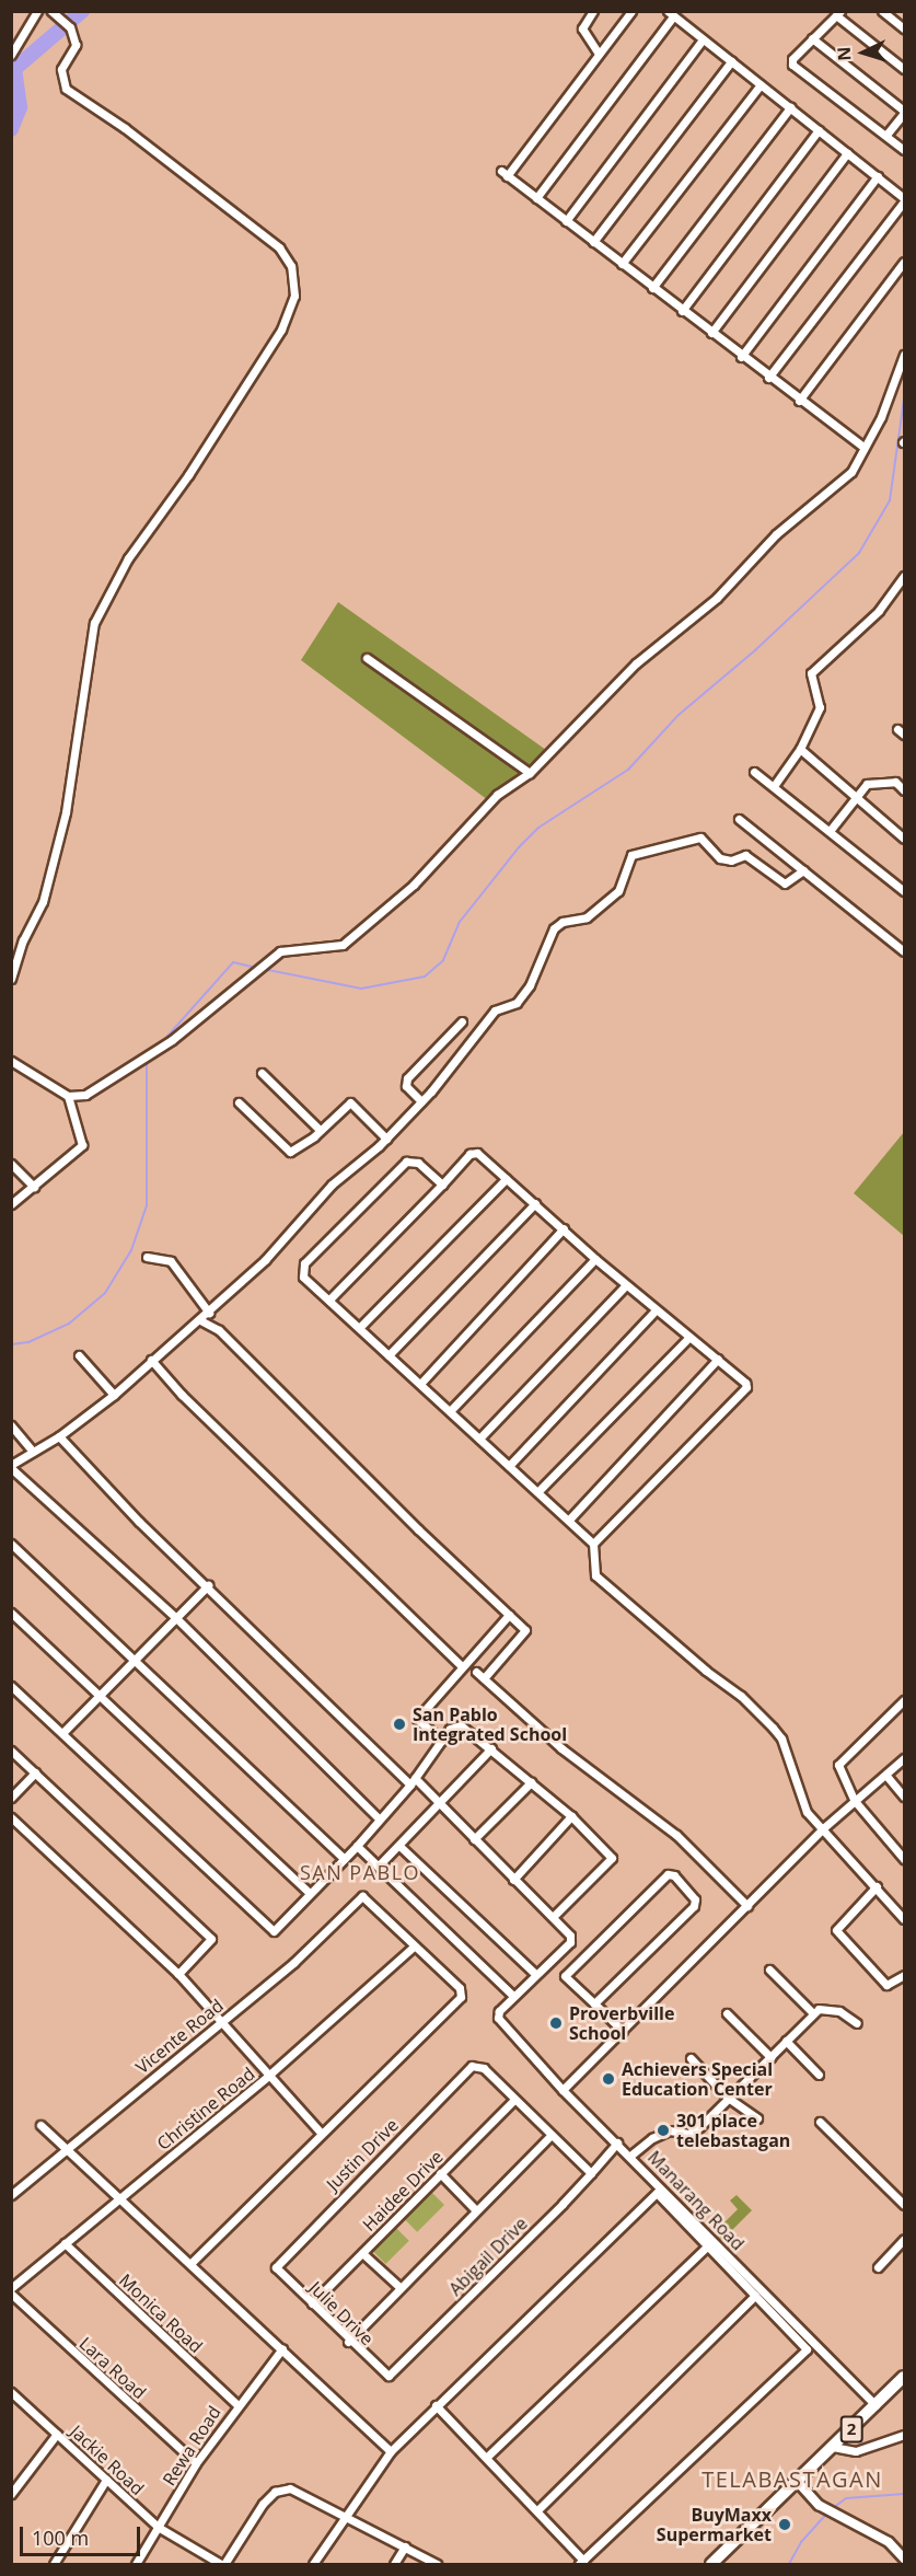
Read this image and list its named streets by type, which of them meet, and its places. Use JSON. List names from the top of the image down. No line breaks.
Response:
{"streets":{"highway":["2"],"street":["Vicente Road","Christine Road","Justin Drive","Haidee Drive","Manarang Road","Abigail Drive","Monica Road","Julie Drive","Lara Road","Rewa Road","Jackie Road"]},"crossings":[["Vicente Road","Christine Road"],["Christine Road","Monica Road"],["Justin Drive","Haidee Drive"],["Justin Drive","Julie Drive"],["Haidee Drive","Julie Drive"],["Manarang Road","Abigail Drive"],["Manarang Road","2"],["Abigail Drive","Julie Drive"],["Monica Road","Rewa Road"],["Lara Road","Rewa Road"],["Rewa Road","Jackie Road"]],"districts":["SAN PABLO","TELABASTAGAN"],"places":["San Pablo Integrated School","Proverbville School","Achievers Special Education Center","301 place telebastagan","BuyMaxx Supermarket"],"scale_bar":"100 m","north":"left"}
